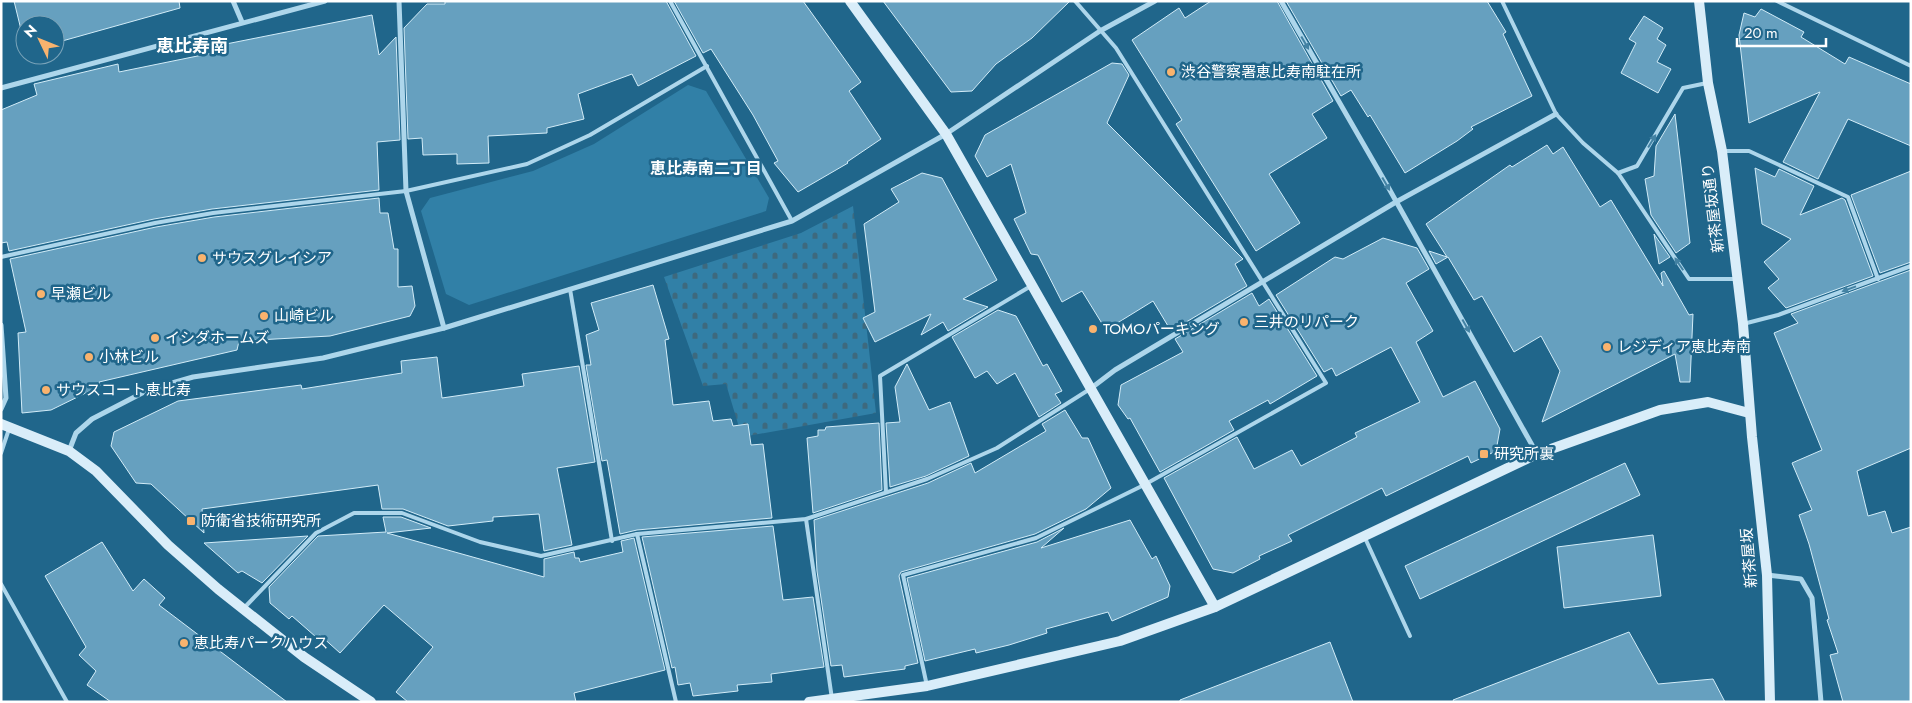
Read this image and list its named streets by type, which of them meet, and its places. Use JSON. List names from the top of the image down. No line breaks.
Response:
{"streets":{"street":["新茶屋坂通り","新茶屋坂"]},"crossings":[["新茶屋坂通り","新茶屋坂"]],"districts":["恵比寿南","恵比寿南二丁目"],"places":{"other":["渋谷警察署恵比寿南駐在所","サウスグレイシア","早瀬ビル","山崎ビル","三井のリパーク","TOMOパーキング","イシダホームズ","レジディア恵比寿南","小林ビル","サウスコート恵比寿","恵比寿パークハウス"],"transit":["研究所裏","防衛省技術研究所"]},"scale_bar":"20 m","north":"top left"}
